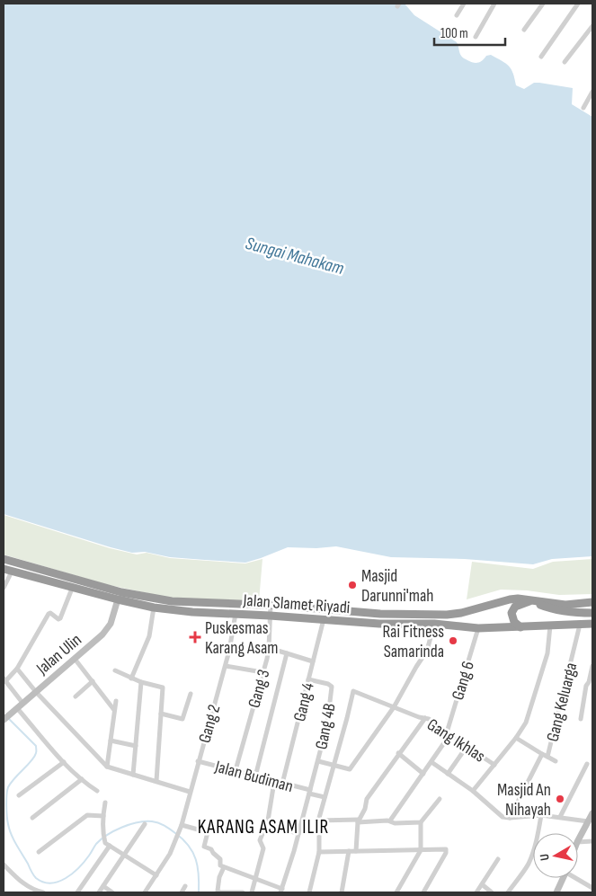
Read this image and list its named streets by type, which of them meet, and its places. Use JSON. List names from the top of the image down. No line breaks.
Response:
{"streets":{"highway":["Jalan Slamet Riyadi"],"street":["Jalan Ulin","Gang 6","Gang 3","Gang 4","Gang Keluarga","Gang 2","Gang 4B","Gang Ikhlas","Jalan Budiman"]},"crossings":[["Jalan Slamet Riyadi","Jalan Ulin"],["Jalan Slamet Riyadi","Gang 6"],["Jalan Slamet Riyadi","Gang 3"],["Jalan Slamet Riyadi","Gang 4"],["Jalan Slamet Riyadi","Gang Keluarga"],["Jalan Slamet Riyadi","Gang 2"],["Jalan Slamet Riyadi","Gang Ikhlas"],["Gang 6","Gang Ikhlas"],["Gang 3","Jalan Budiman"],["Gang 4","Gang 4B"],["Gang 4","Jalan Budiman"],["Gang Keluarga","Gang Ikhlas"],["Gang 2","Jalan Budiman"],["Gang 4B","Jalan Budiman"]],"districts":["KARANG ASAM ILIR"],"water":["Sungai Mahakam"],"places":{"other":["Masjid Darunni'mah","Rai Fitness Samarinda","Masjid An Nihayah"],"health":["Puskesmas Karang Asam"]},"scale_bar":"100 m","north":"left"}
